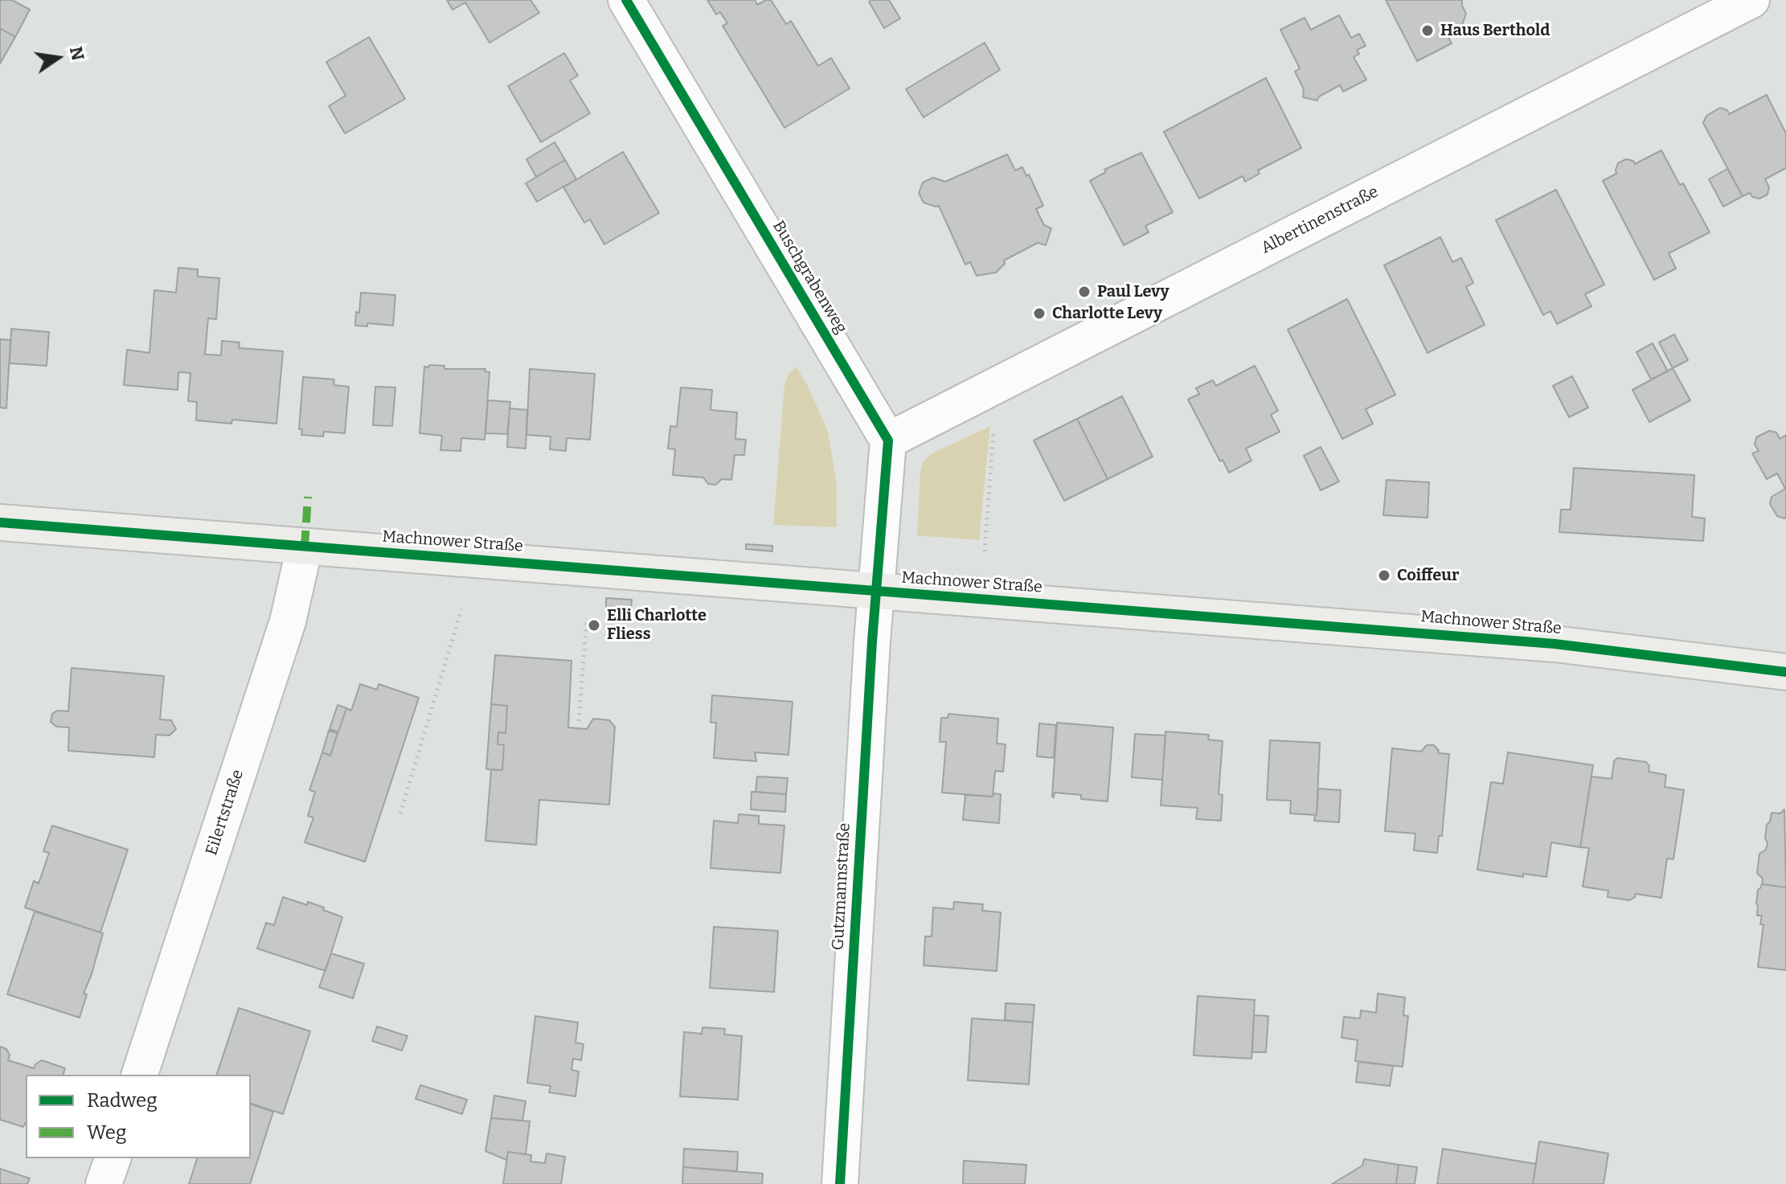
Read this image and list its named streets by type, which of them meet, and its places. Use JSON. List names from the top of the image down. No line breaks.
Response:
{"streets":{"main road":["Machnower Straße"],"street":["Albertinenstraße","Buschgrabenweg","Eilertstraße","Gutzmannstraße"]},"crossings":[["Albertinenstraße","Buschgrabenweg"],["Machnower Straße","Eilertstraße"],["Machnower Straße","Gutzmannstraße"]],"places":["Haus Berthold","Paul Levy","Charlotte Levy","Coiffeur","Elli Charlotte Fliess"],"legend":["Radweg","Weg"],"north":"right"}
